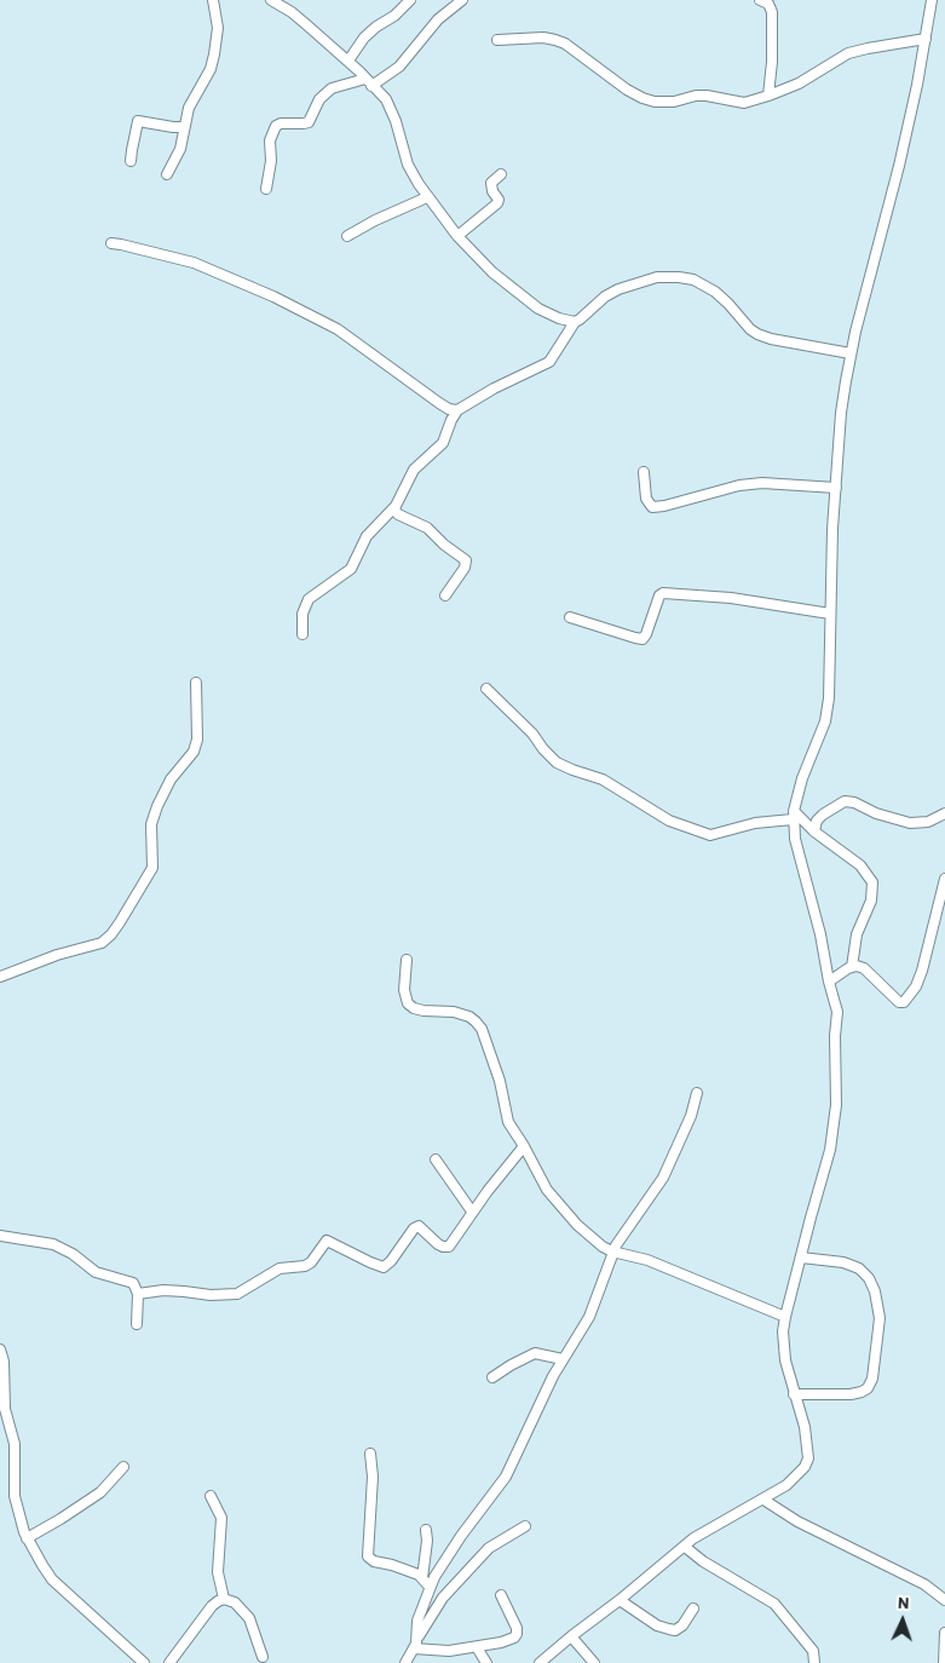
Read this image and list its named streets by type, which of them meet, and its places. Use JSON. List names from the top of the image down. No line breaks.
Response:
{"north":"top"}
